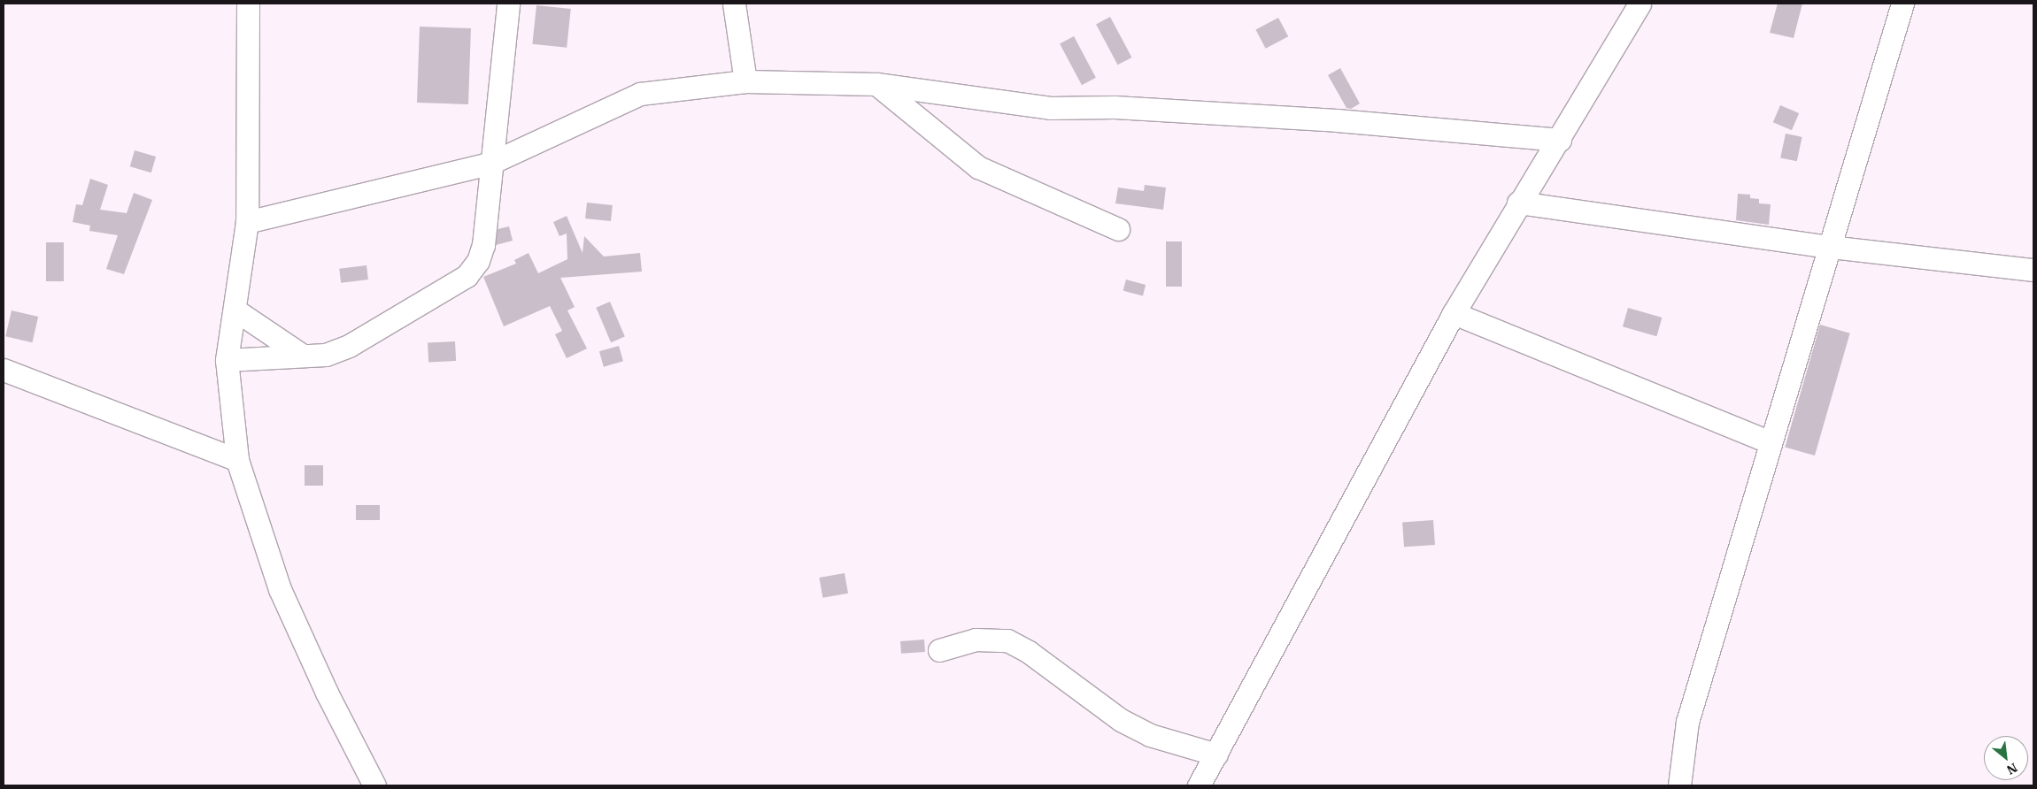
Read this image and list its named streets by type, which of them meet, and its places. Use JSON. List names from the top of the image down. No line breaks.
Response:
{"north":"bottom right"}
